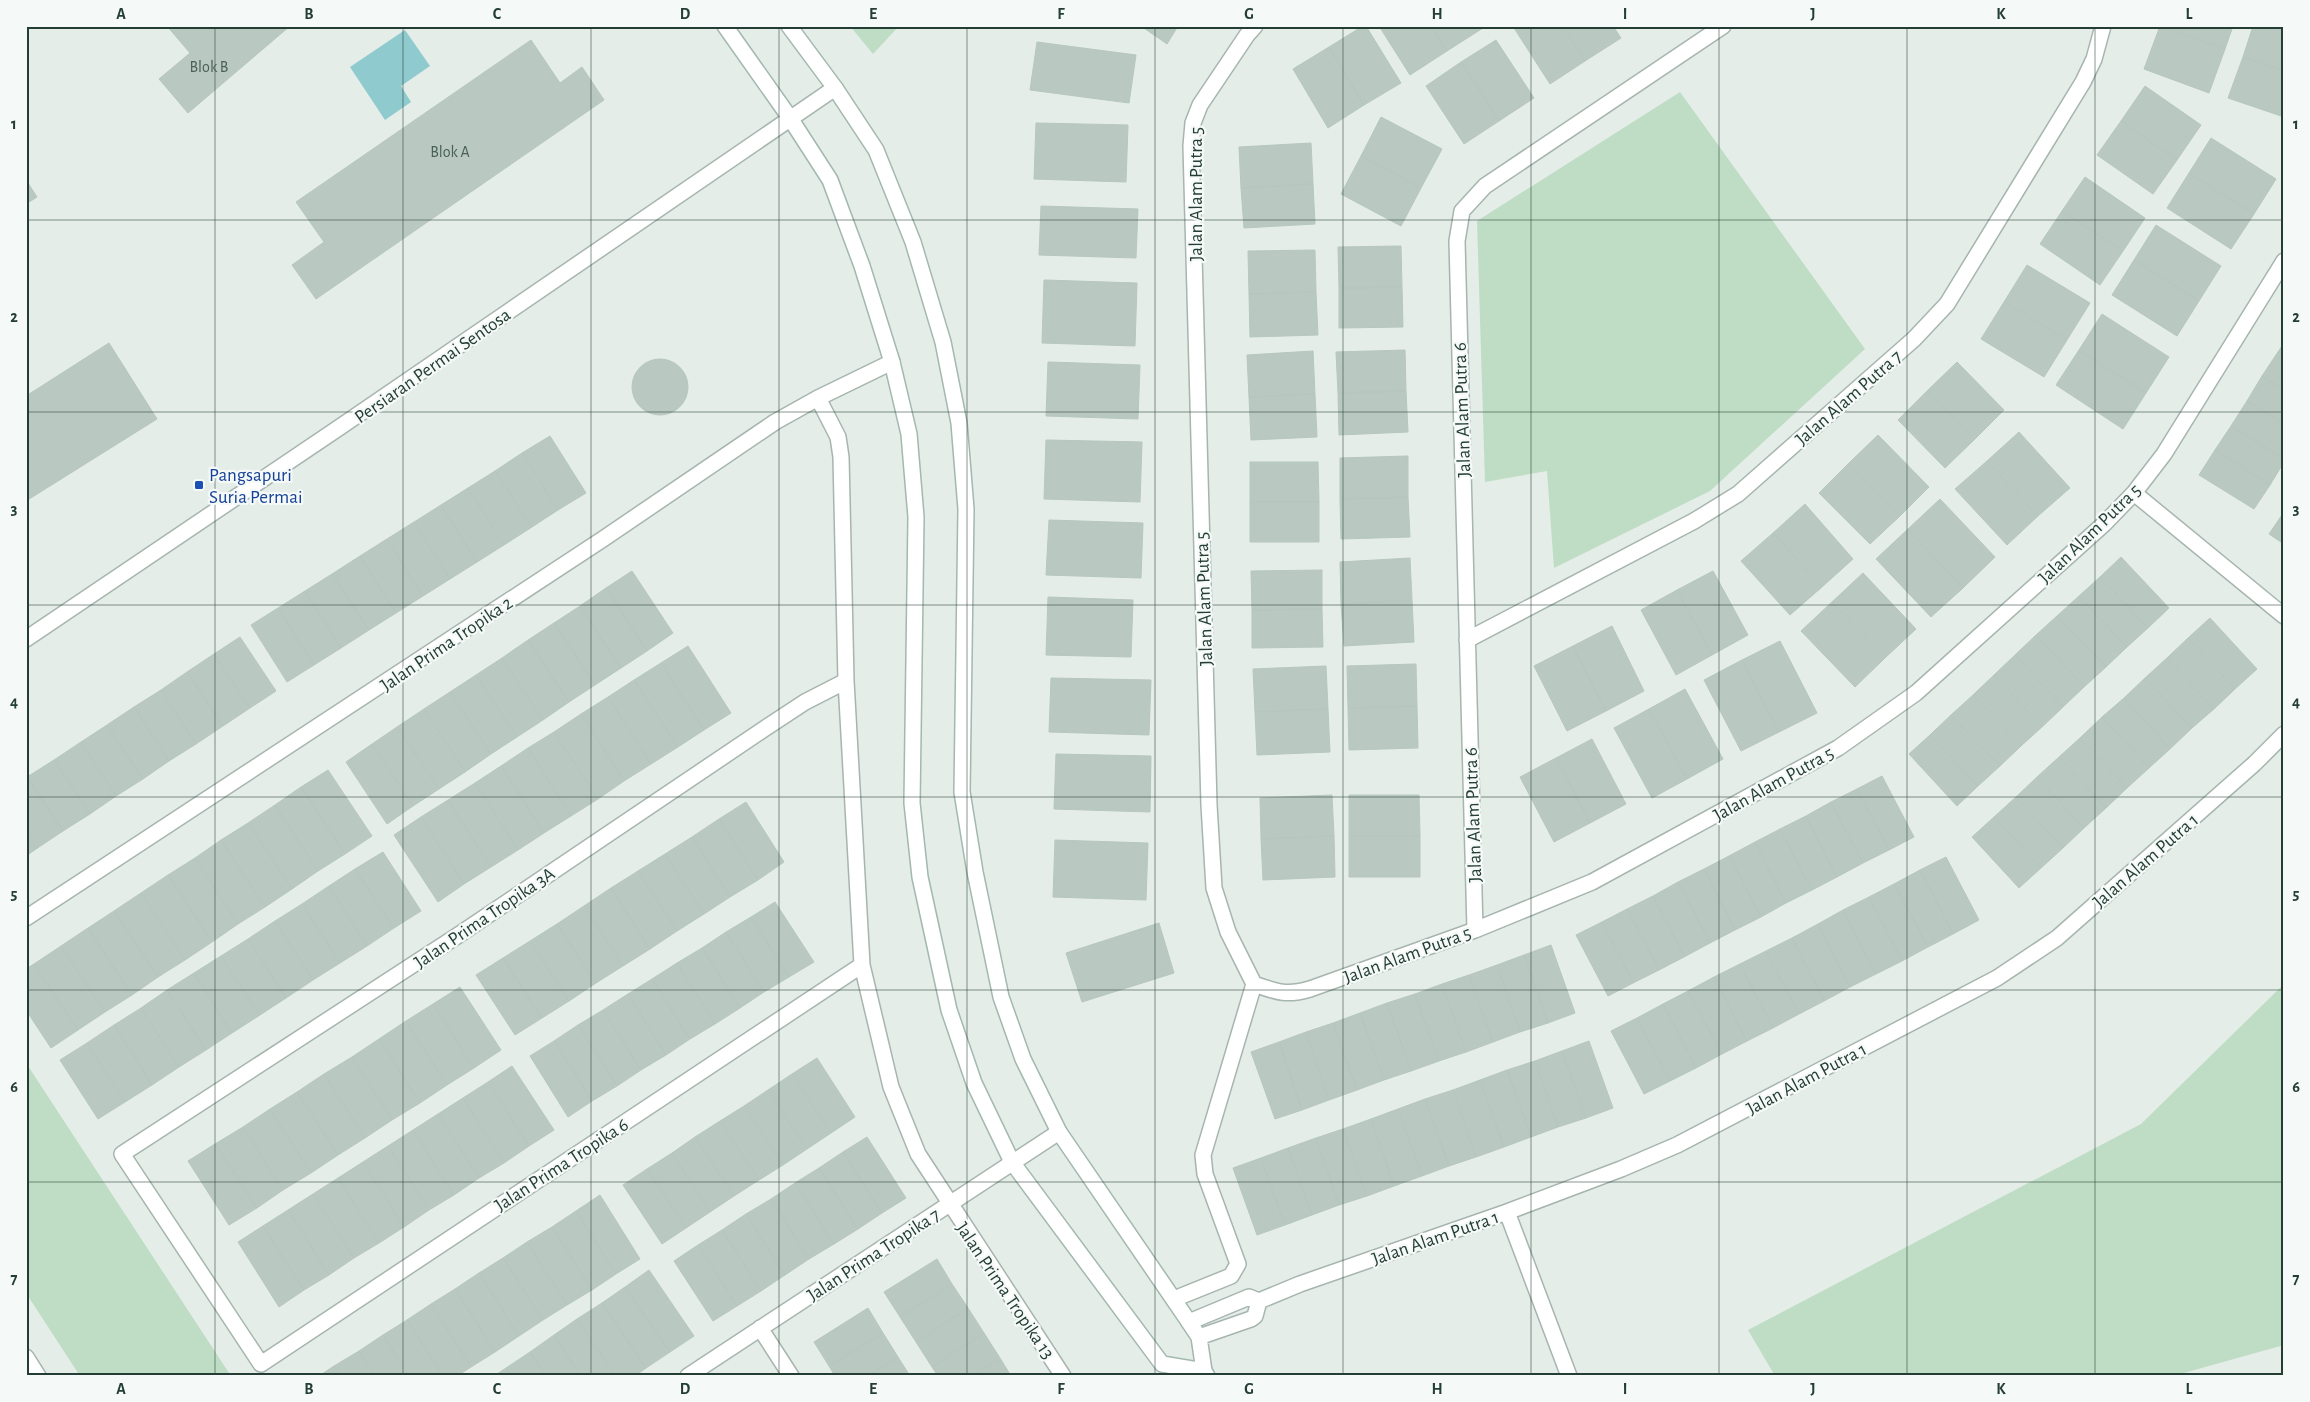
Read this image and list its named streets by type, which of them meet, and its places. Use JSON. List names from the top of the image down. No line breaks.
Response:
{"streets":{"street":["Jalan Alam Putra 5","Persiaran Permai Sentosa","Jalan Alam Putra 7","Jalan Alam Putra 6","Jalan Prima Tropika 2","Jalan Alam Putra 1","Jalan Prima Tropika 3A","Jalan Prima Tropika 6","Jalan Prima Tropika 7","Jalan Prima Tropika 13"]},"crossings":[["Jalan Alam Putra 5","Jalan Alam Putra 6"],["Jalan Alam Putra 7","Jalan Alam Putra 6"],["Jalan Prima Tropika 2","Jalan Prima Tropika 13"],["Jalan Prima Tropika 3A","Jalan Prima Tropika 6"],["Jalan Prima Tropika 3A","Jalan Prima Tropika 13"],["Jalan Prima Tropika 6","Jalan Prima Tropika 13"],["Jalan Prima Tropika 7","Jalan Prima Tropika 13"]],"places":{"transit":["Pangsapuri Suria Permai"]},"house_numbers":["Blok B","Blok A"],"grid":{"columns":["A","B","C","D","E","F","G","H","I","J","K","L"],"rows":["1","2","3","4","5","6","7"]}}
